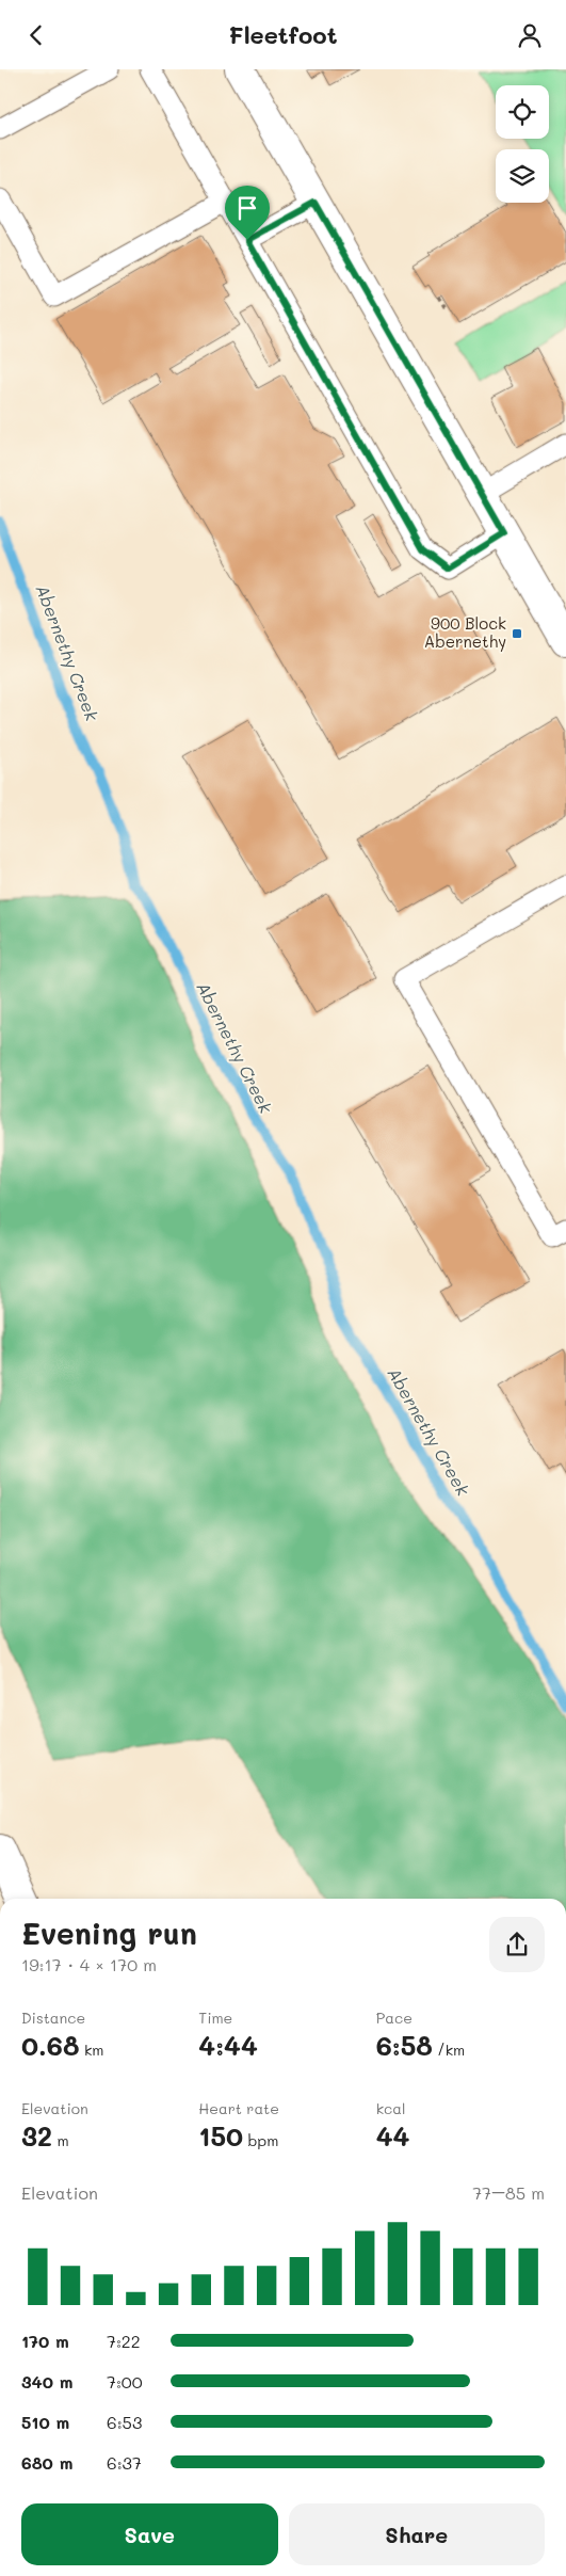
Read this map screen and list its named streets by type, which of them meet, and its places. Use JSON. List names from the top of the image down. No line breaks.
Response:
{"water":["Abernethy Creek"],"places":{"transit":["900 Block Abernethy"]},"page":{"header":"Fleetfoot","heading":["Evening run","19:17 · 4 × 170 m"],"stats":[["Distance","0.68 km"],["Time","4:44"],["Pace","6:58 /km"],["Elevation","32 m"],["Heart rate","150 bpm"],["kcal","44"]],"chart":["Elevation","77–85 m"],"list":[{"name":"170 m","note":"7:22"},{"name":"340 m","note":"7:00"},{"name":"510 m","note":"6:53"},{"name":"680 m","note":"6:37"}],"buttons":["Save","Share"]}}
